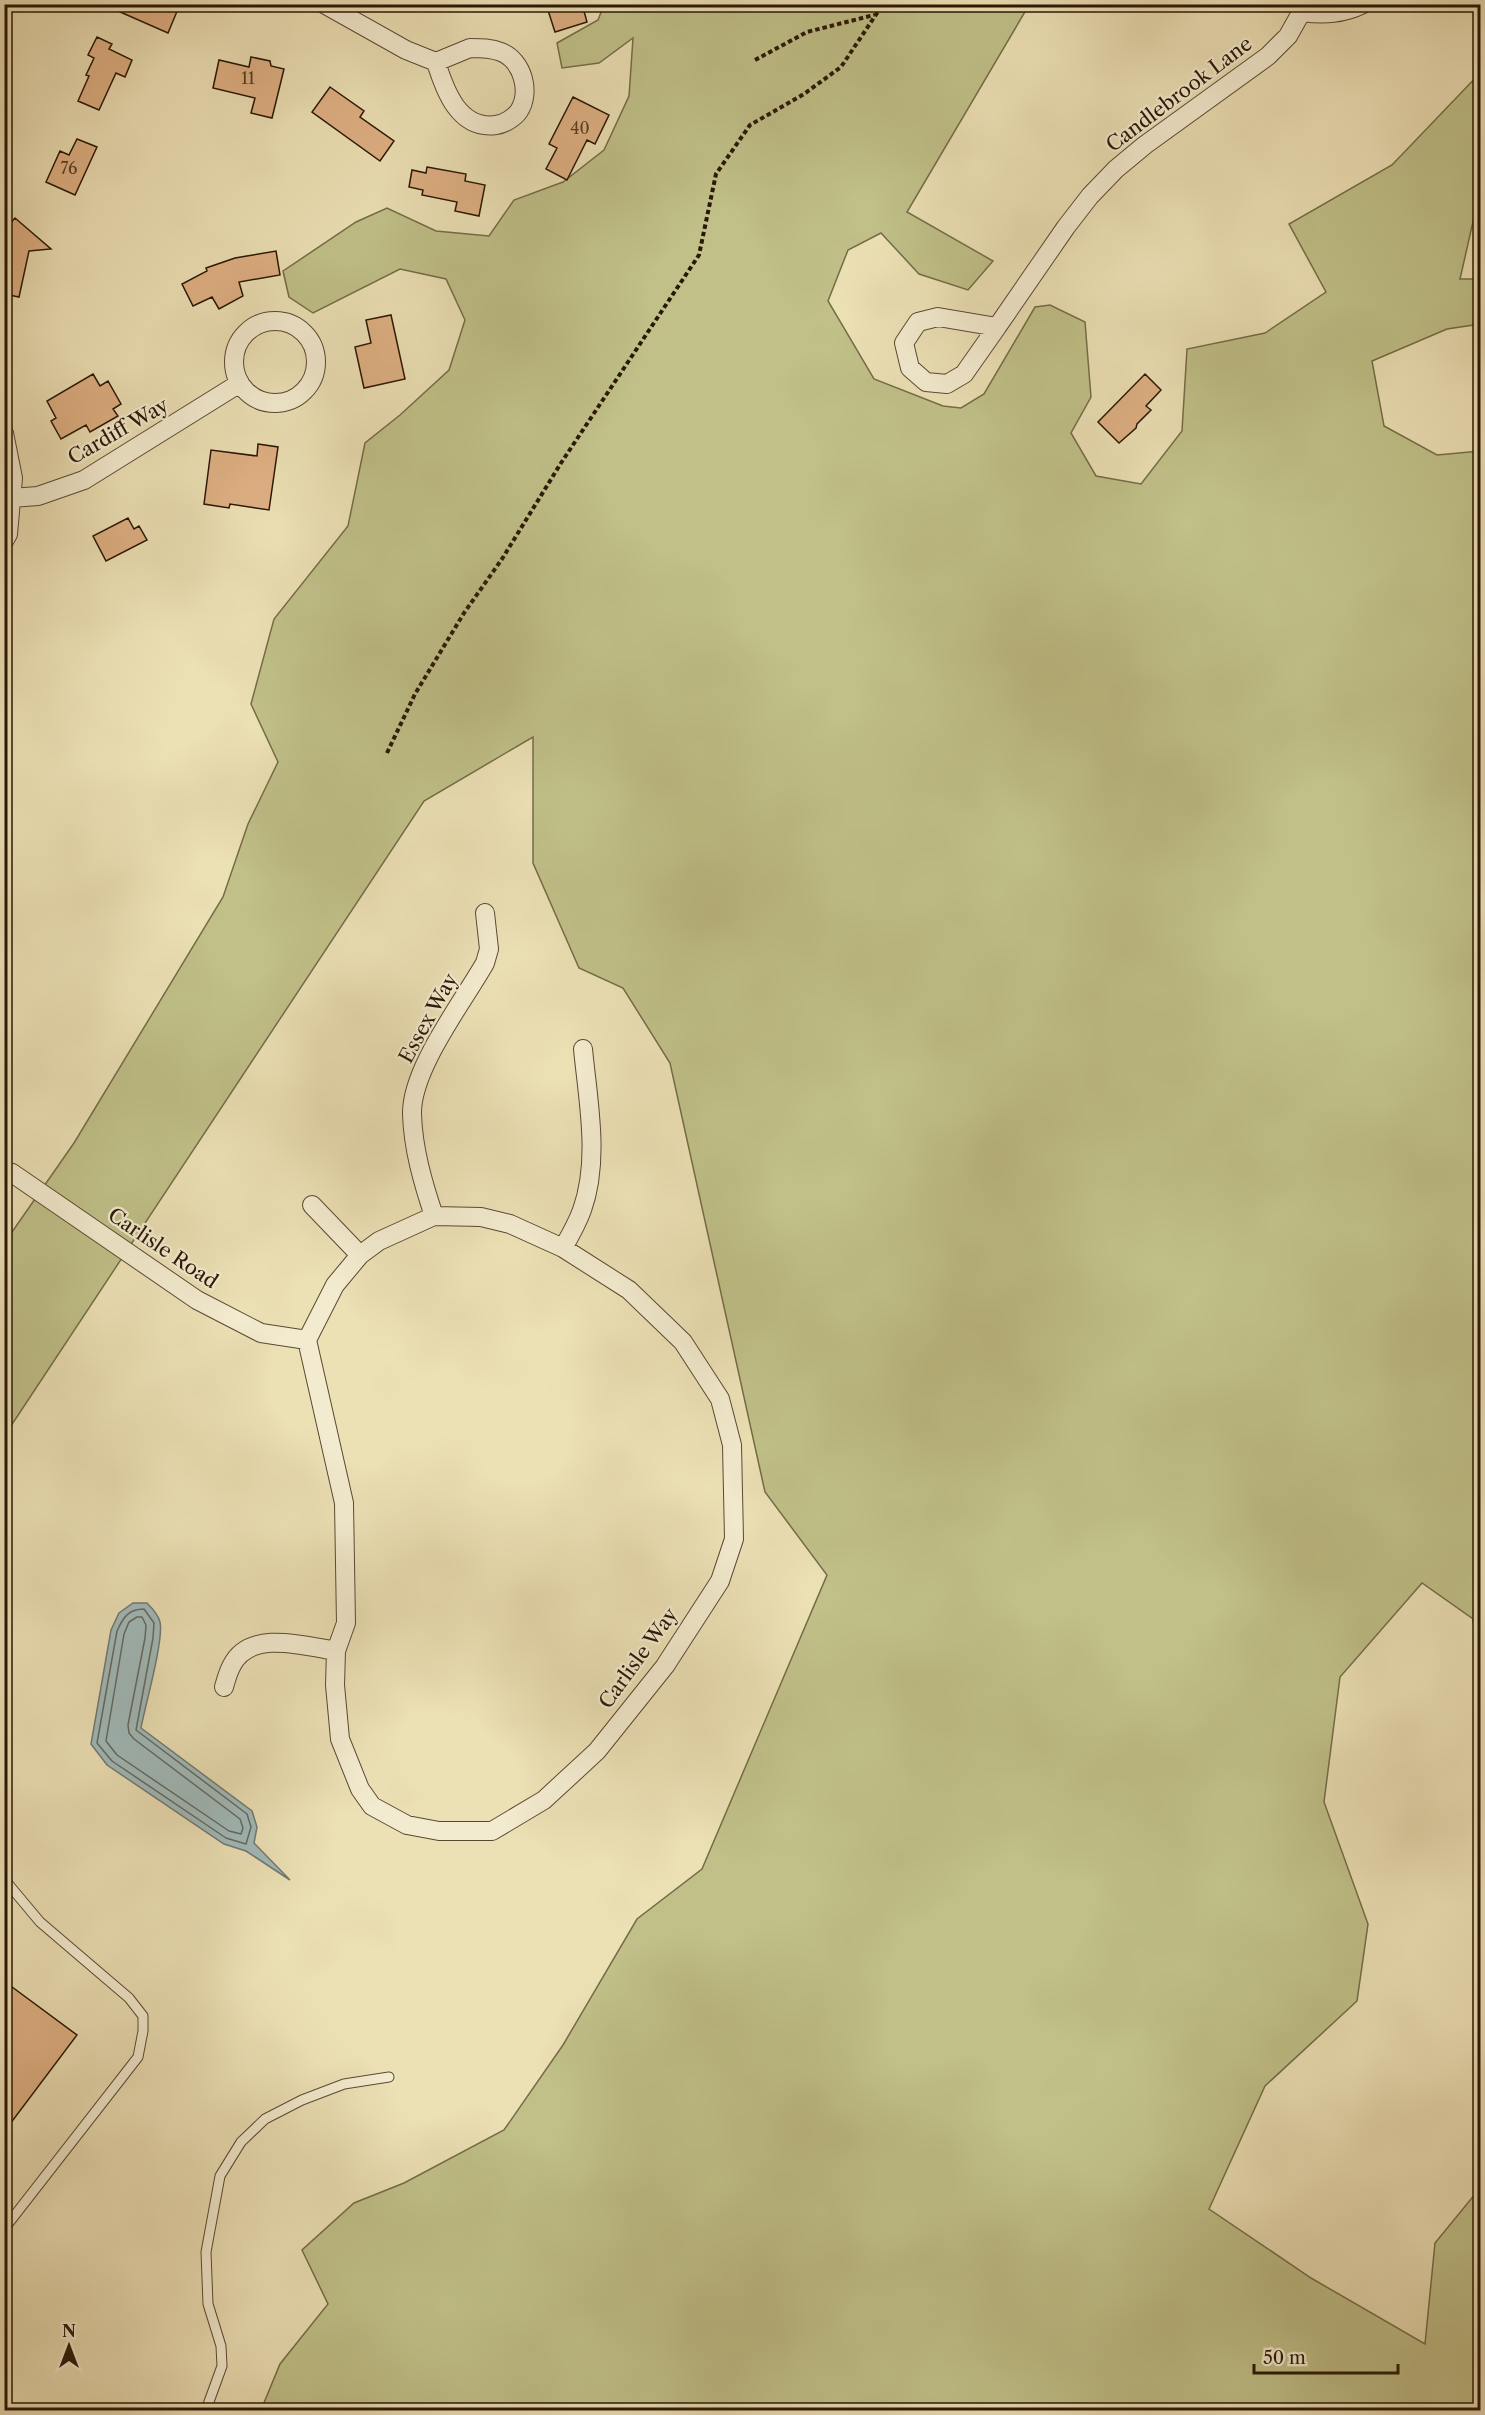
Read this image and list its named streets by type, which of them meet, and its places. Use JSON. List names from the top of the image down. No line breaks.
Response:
{"streets":{"street":["Candlebrook Lane","Cardiff Way","Essex Way","Carlisle Road","Carlisle Way"]},"crossings":[["Essex Way","Carlisle Way"],["Carlisle Road","Carlisle Way"]],"house_numbers":["11","40","76"],"scale_bar":"50 m","north":"top"}
